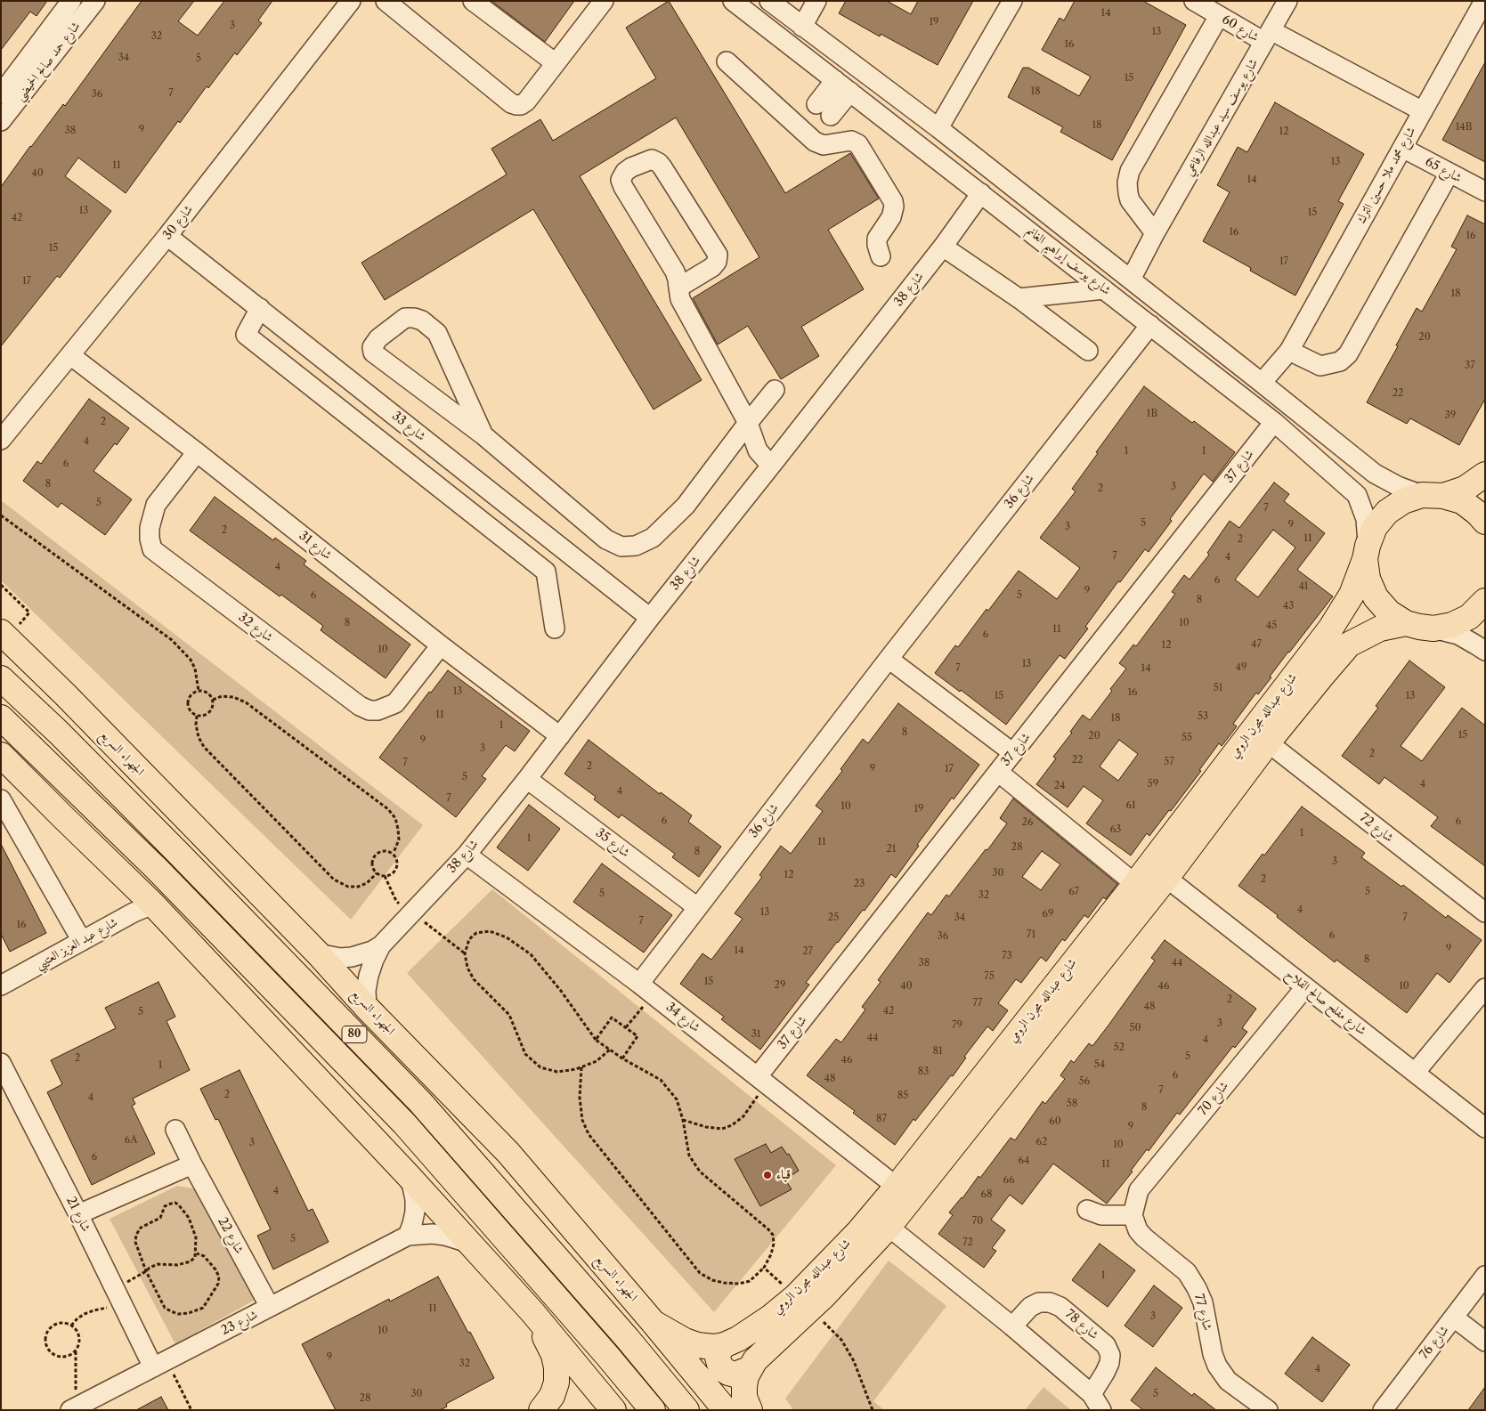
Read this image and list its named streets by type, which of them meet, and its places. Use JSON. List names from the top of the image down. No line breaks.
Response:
{"streets":{"main road":["شارع عبدالله مجرن الرومي","الجهراء السريع","80"],"street":["شارع 60","شارع حمد صالح الحميضي","شارع يوسف سيد عبدالله الرفاعي","شارع 65","شارع محمد ملا حسين الترك","شارع 30","شارع يوسف إبراهيم الغانم","شارع 38","شارع 33","شارع 37","شارع 36","شارع 31","شارع 32","شارع 72","شارع 35","شارع عبد العزيز العتيبي","شارع مفلح صالح الفلاح","شارع 34","شارع 70","شارع 21","شارع 22","شارع 77","شارع 23","شارع 78","شارع 76"]},"crossings":[["شارع 60","شارع يوسف سيد عبدالله الرفاعي"],["شارع 60","شارع محمد ملا حسين الترك"],["شارع يوسف سيد عبدالله الرفاعي","شارع يوسف إبراهيم الغانم"],["شارع 65","شارع محمد ملا حسين الترك"],["شارع محمد ملا حسين الترك","شارع يوسف إبراهيم الغانم"],["شارع 30","شارع 33"],["شارع 30","شارع 31"],["شارع يوسف إبراهيم الغانم","شارع 38"],["شارع يوسف إبراهيم الغانم","شارع 37"],["شارع يوسف إبراهيم الغانم","شارع 36"],["شارع يوسف إبراهيم الغانم","شارع عبدالله مجرن الرومي"],["شارع 38","شارع 33"],["شارع 38","شارع 31"],["شارع 38","الجهراء السريع"],["شارع 38","شارع 35"],["شارع 38","شارع 34"],["شارع 37","شارع 34"],["شارع 36","شارع 35"],["شارع 36","شارع 34"],["شارع 31","شارع 32"],["شارع عبدالله مجرن الرومي","الجهراء السريع"],["شارع عبدالله مجرن الرومي","شارع 72"],["شارع عبدالله مجرن الرومي","شارع مفلح صالح الفلاح"],["شارع عبدالله مجرن الرومي","شارع 34"],["شارع مفلح صالح الفلاح","شارع 70"],["شارع 70","شارع 77"],["شارع 21","شارع 23"],["شارع 22","شارع 23"]],"places":["قباء"],"house_numbers":["14","19","3","13","32","16","34","5","15","18","7","36","18","14B","9","38","12","13","11","40","14","13","15","42","16","16","15","17","17","18","20","37","22","1B","39","2","4","1","1","6","8","3","2","5","7","5","9","3","2","11","2","7","4","4","6","41","9","6","5","8","43","8","10","45","11","6","47","12","10","13","49","7","14","51","13","16","15","13","11","53","18","1","8","15","20","55","9","3","2","22","57","7","2","9","17","5","59","4","24","4","7","61","10","19","6","6","26","63","1","1","11","28","21","8","3","30","12","2","23","67","5","5","32","4","13","69","25","34","7","7","16","71","6","36","9","14","27","73","8","38","44","75","15","29","40","46","10","2","77","48","42","5","3","79","50","31","44","4","52","81","5","2","46","54","1","83","6","48","56","7","2","85","4","58","8","87","60","9","6A","62","3","10","6","64","11","66","4","68","70","5","72","1","11","3","10","9","32","4","30","5","28"]}
